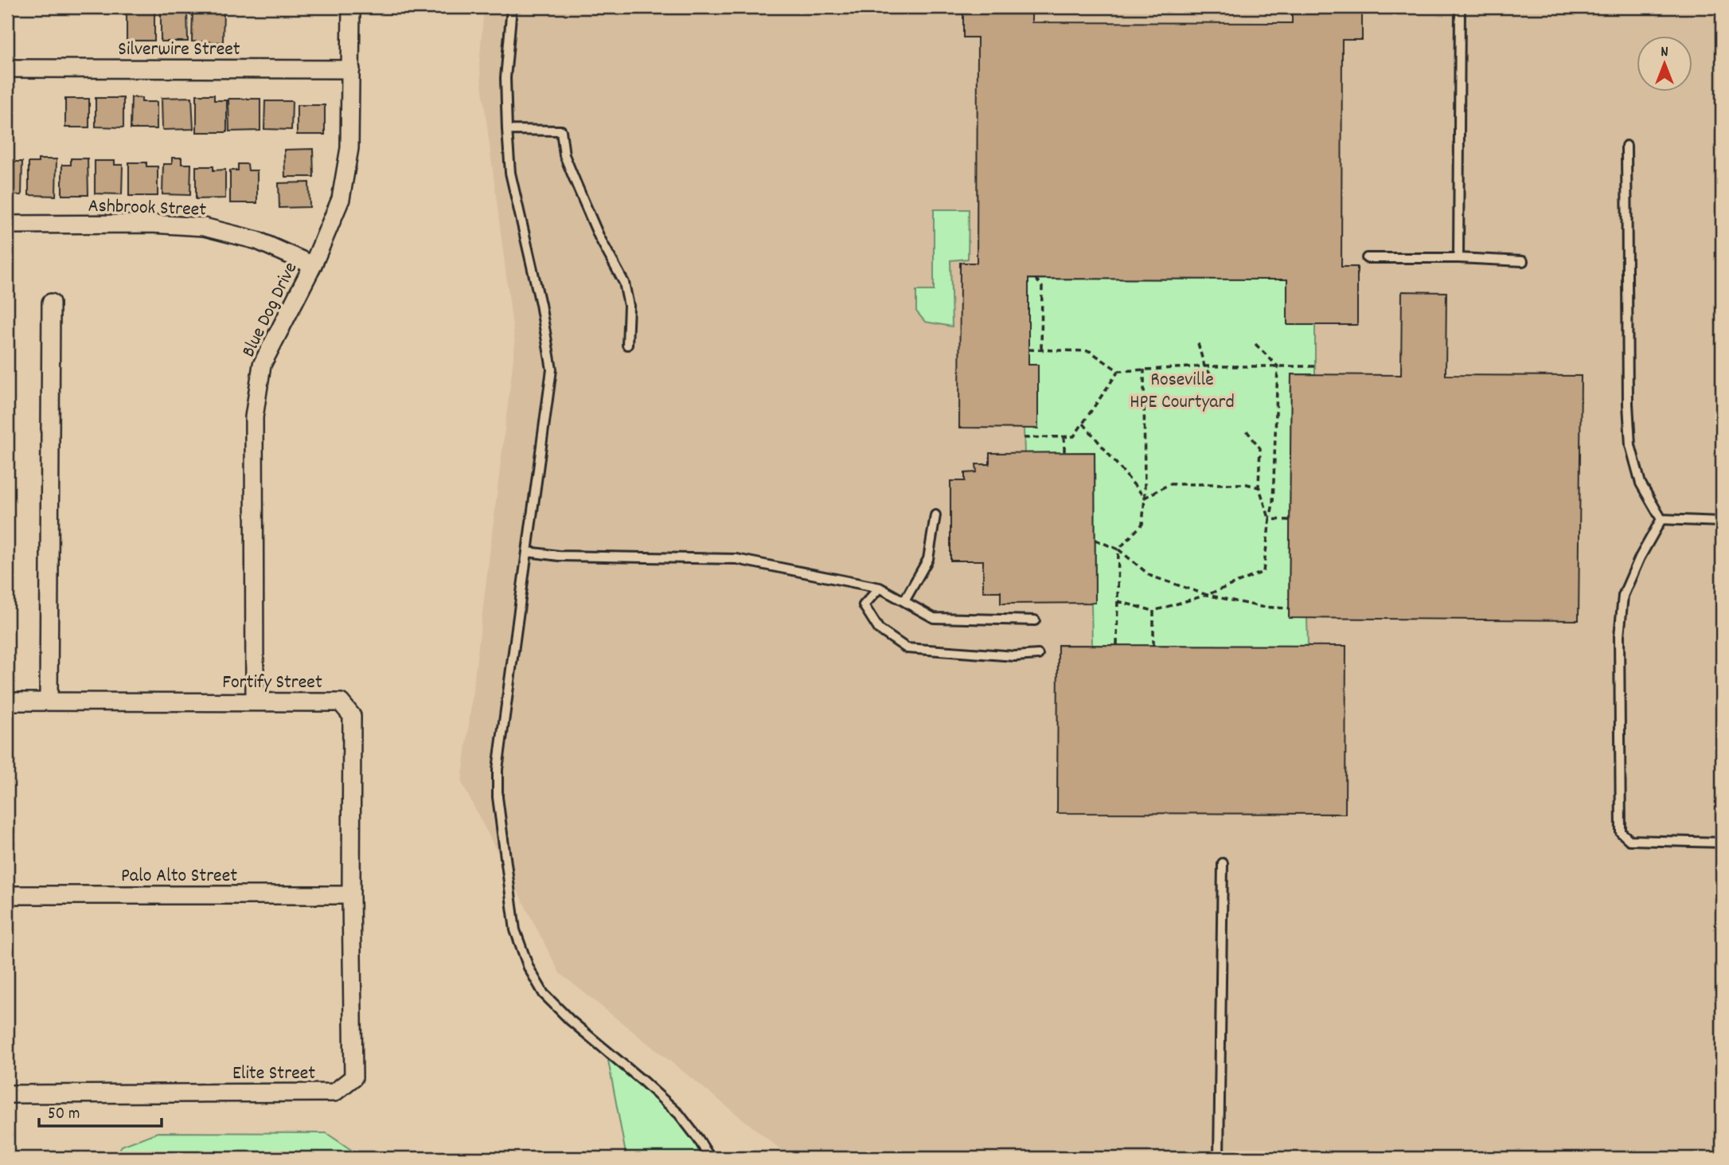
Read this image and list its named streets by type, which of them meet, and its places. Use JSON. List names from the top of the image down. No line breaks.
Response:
{"streets":{"street":["Silverwire Street","Ashbrook Street","Blue Dog Drive","Fortify Street","Palo Alto Street","Elite Street"]},"crossings":[["Silverwire Street","Blue Dog Drive"],["Ashbrook Street","Blue Dog Drive"],["Blue Dog Drive","Fortify Street"],["Fortify Street","Palo Alto Street"],["Fortify Street","Elite Street"],["Palo Alto Street","Elite Street"]],"parks":["Roseville HPE Courtyard"],"scale_bar":"50 m","north":"top"}
